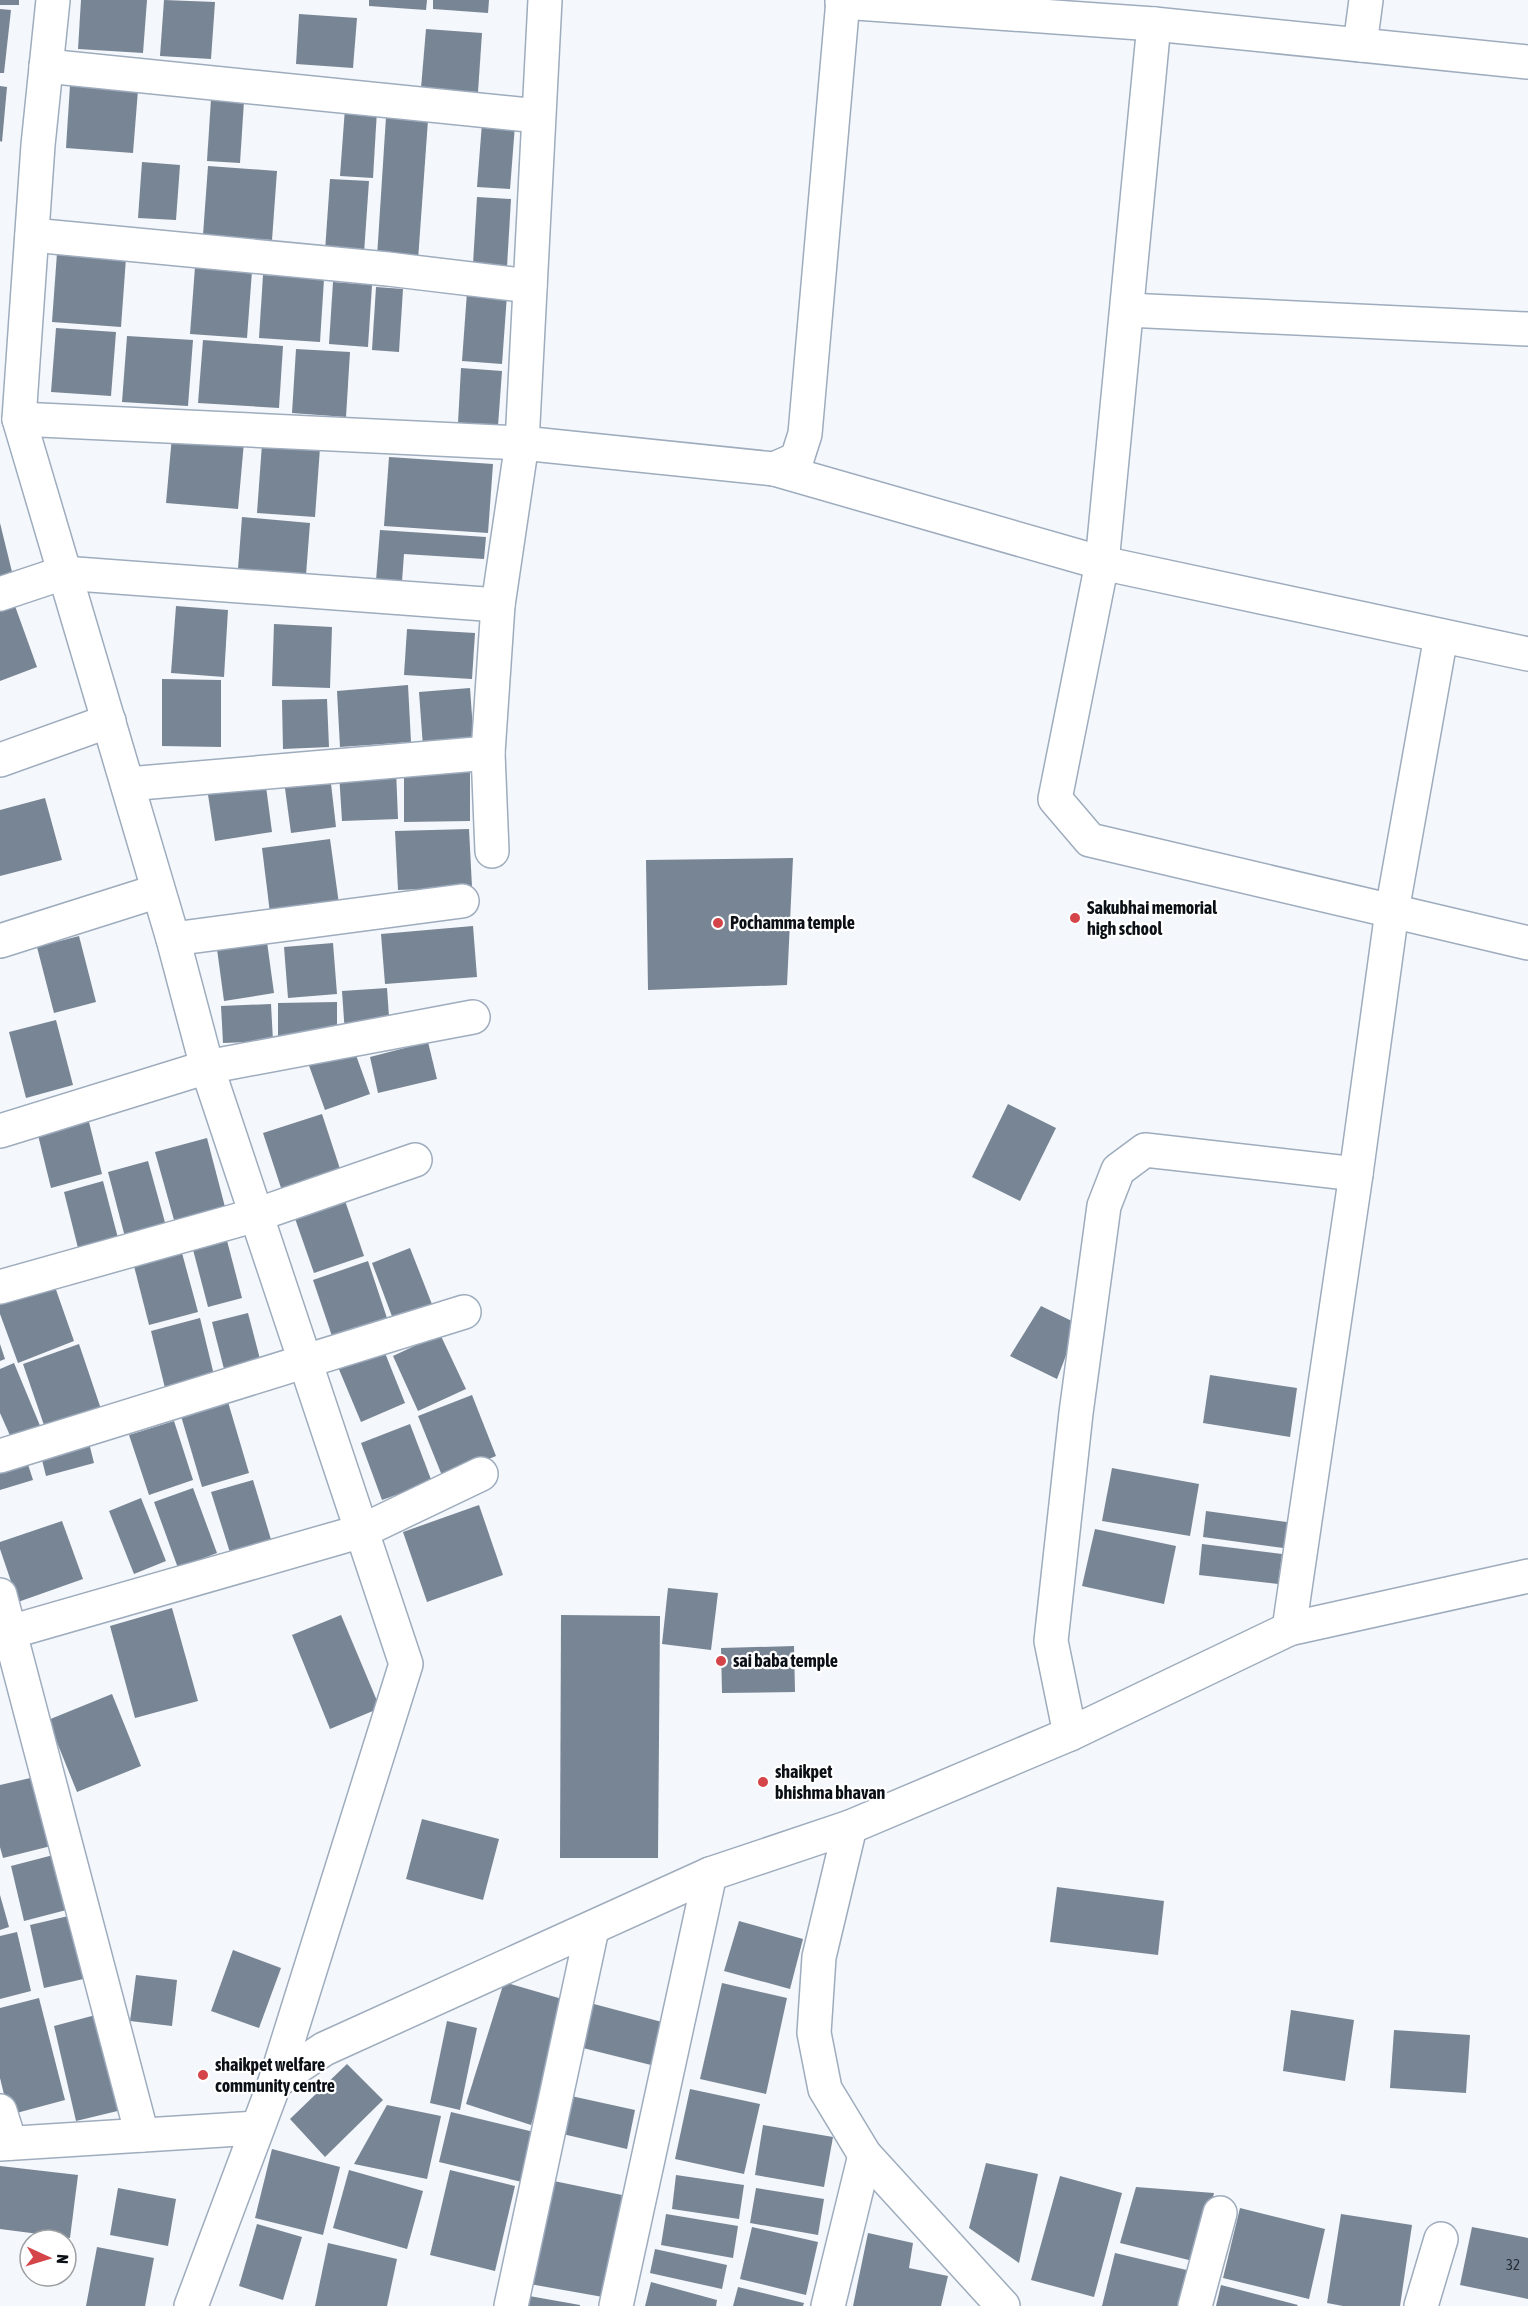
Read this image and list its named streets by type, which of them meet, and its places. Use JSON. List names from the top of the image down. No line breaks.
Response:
{"places":["Sakubhai memorial high school","Pochamma temple","sai baba temple","shaikpet bhishma bhavan","shaikpet welfare community centre"],"house_numbers":["32"],"north":"right"}
